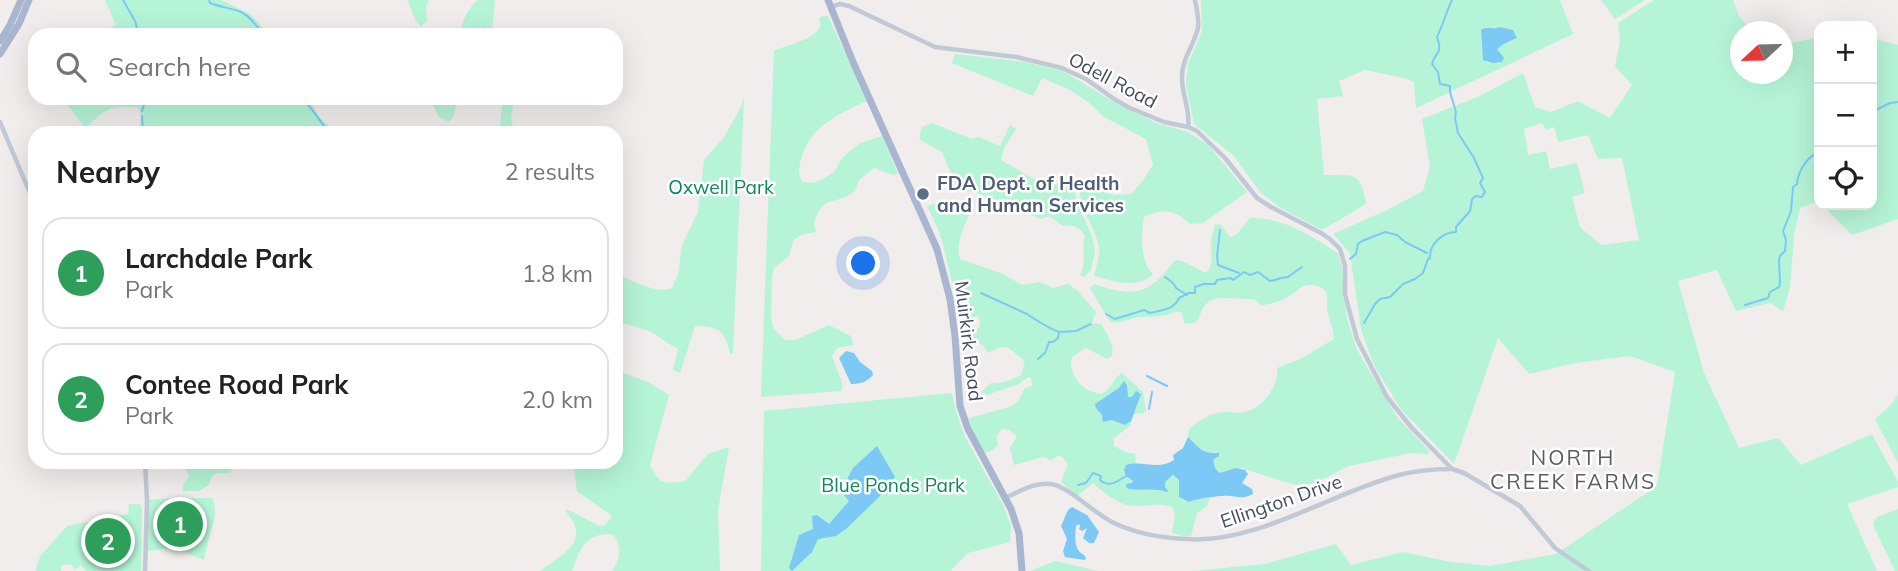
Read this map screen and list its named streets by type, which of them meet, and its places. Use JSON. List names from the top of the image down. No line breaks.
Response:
{"streets":{"main road":["Muirkirk Road"],"street":["Odell Road","Ellington Drive"]},"crossings":[["Odell Road","Muirkirk Road"],["Odell Road","Ellington Drive"],["Muirkirk Road","Ellington Drive"]],"districts":["NORTH CREEK FARMS"],"parks":["Oxwell Park","Blue Ponds Park"],"places":["FDA Dept. of Health and Human Services"],"north":"left","page":{"map_buttons":["+","−"],"search":"Search here","heading":["Nearby","2 results"],"list":[{"mark":"1","name":"Larchdale Park","note":"Park","value":"1.8 km"},{"mark":"2","name":"Contee Road Park","note":"Park","value":"2.0 km"}],"pins":["1","2"]}}
